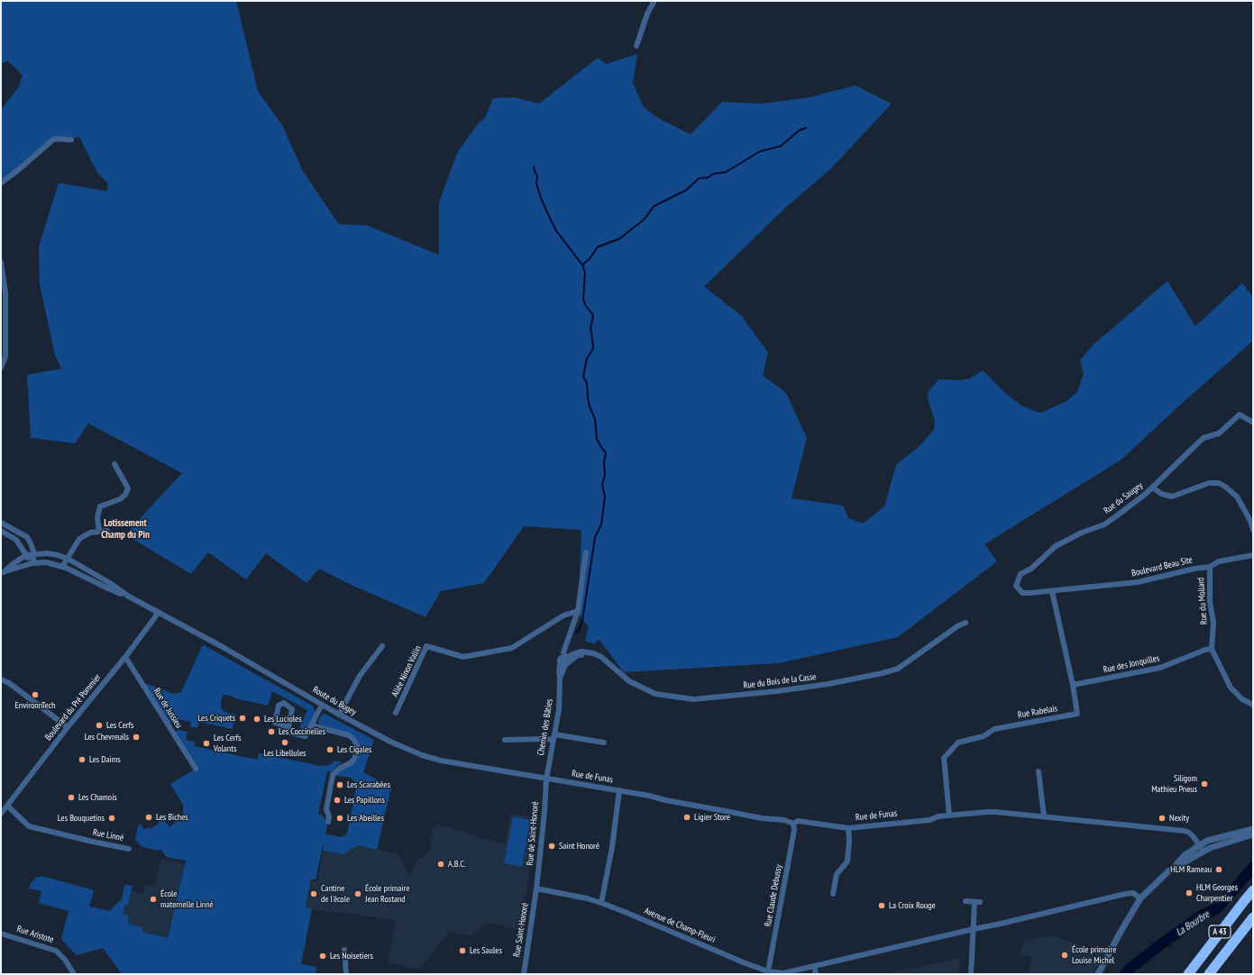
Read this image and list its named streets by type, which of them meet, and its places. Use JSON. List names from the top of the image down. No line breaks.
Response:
{"streets":{"highway":["A 43"],"street":["Rue du Saugey","Boulevard Beau Site","Rue du Mollard","Rue des Jonquilles","Allée Ninon Vallin","Rue du Bois de la Casse","Route du Bugey","Boulevard du Pré Pommier","Rue de Jussieu","Rue Rabelais","Chemin des Bâties","Rue de Funas","Rue de Saint-Honoré","Rue Linné","Rue Claude Debussy","Avenue de Champ-Fleuri","Rue Saint-Honoré","Rue Aristote"]},"crossings":[["Rue du Saugey","Boulevard Beau Site"],["Rue du Saugey","Rue Rabelais"],["Boulevard Beau Site","Rue du Mollard"],["Boulevard Beau Site","Rue Rabelais"],["Rue du Mollard","Rue des Jonquilles"],["Rue des Jonquilles","Rue Rabelais"],["Allée Ninon Vallin","Chemin des Bâties"],["Route du Bugey","Boulevard du Pré Pommier"],["Route du Bugey","Chemin des Bâties"],["Route du Bugey","Rue de Funas"],["Route du Bugey","Rue de Saint-Honoré"],["Boulevard du Pré Pommier","Rue de Jussieu"],["Boulevard du Pré Pommier","Rue Linné"],["Rue Rabelais","Rue de Funas"],["Chemin des Bâties","Rue de Funas"],["Chemin des Bâties","Rue de Saint-Honoré"],["Rue de Funas","Rue de Saint-Honoré"],["Rue de Funas","Rue Claude Debussy"],["Rue de Saint-Honoré","Avenue de Champ-Fleuri"],["Rue de Saint-Honoré","Rue Saint-Honoré"],["Rue Claude Debussy","Avenue de Champ-Fleuri"],["Avenue de Champ-Fleuri","Rue Saint-Honoré"]],"districts":["Lotissement Champ du Pin"],"water":["La Bourbre"],"places":["EnvironnTech","Les Criquets","Les Lucioles","Les Cerfs","Les Coccinelles","Les Chevreuils","Les Libellules","Les Cerfs Volants","Les Cigales","Les Daims","Siligom Mathieu Pneus","Les Scarabées","Les Chamois","Les Papillons","Les Biches","Ligier Store","Les Bouquetins","Les Abeilles","Nexity","Saint Honoré","A.B.C.","HLM Rameau","HLM Georges Charpentier","Cantine de l'école","École primaire Jean Rostand","École maternelle Linné","La Croix Rouge","Les Saules","École primaire Louise Michel","Les Noisetiers"]}
